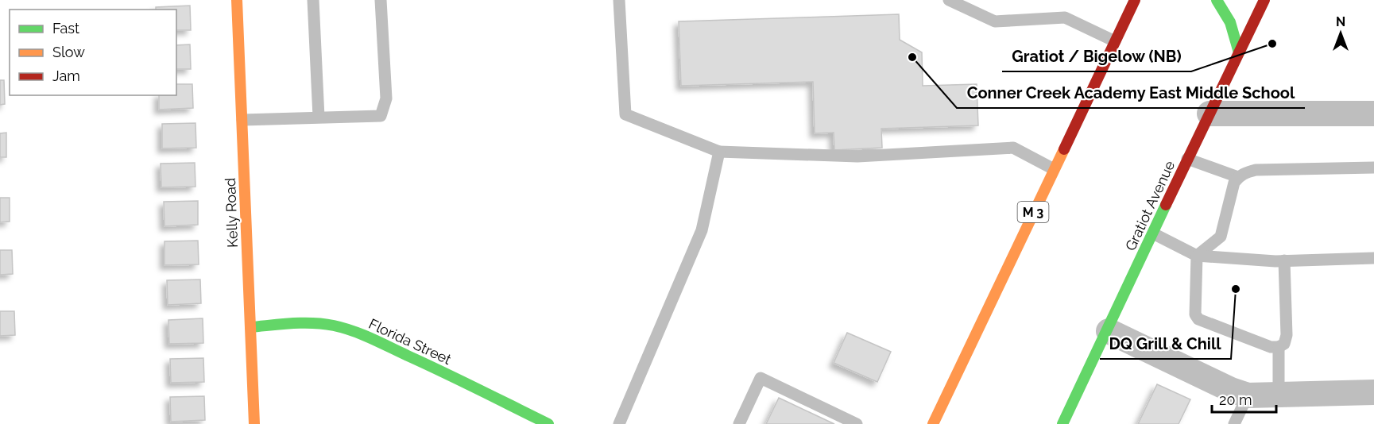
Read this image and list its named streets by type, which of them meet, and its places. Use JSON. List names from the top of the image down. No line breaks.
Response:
{"streets":{"main road":["Gratiot Avenue","M 3","Kelly Road","Florida Street"]},"crossings":[["Kelly Road","Florida Street"]],"places":["Gratiot / Bigelow (NB)","Conner Creek Academy East Middle School","DQ Grill & Chill"],"legend":["Fast","Slow","Jam"],"scale_bar":"20 m","north":"top"}
